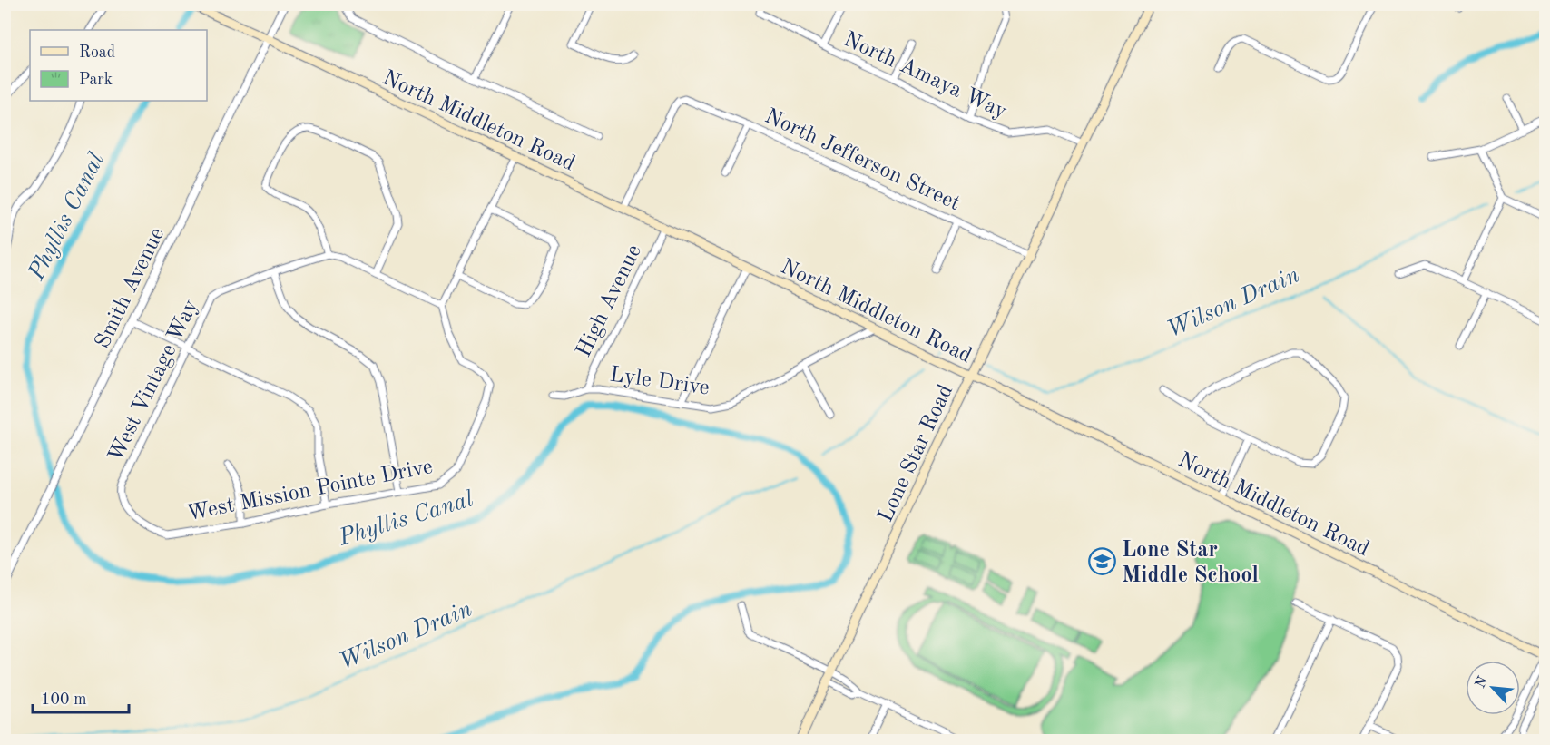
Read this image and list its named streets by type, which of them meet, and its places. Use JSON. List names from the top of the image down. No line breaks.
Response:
{"streets":{"main road":["North Middleton Road","Lone Star Road"],"street":["North Amaya Way","North Jefferson Street","Smith Avenue","High Avenue","West Vintage Way","Lyle Drive","West Mission Pointe Drive"]},"crossings":[["North Amaya Way","Lone Star Road"],["North Middleton Road","North Jefferson Street"],["North Middleton Road","Smith Avenue"],["North Middleton Road","High Avenue"],["North Middleton Road","Lyle Drive"],["North Middleton Road","Lone Star Road"],["North Jefferson Street","Lone Star Road"],["High Avenue","Lyle Drive"],["West Vintage Way","West Mission Pointe Drive"]],"water":["Phyllis Canal","Wilson Drain"],"places":{"school or university":["Lone Star Middle School"]},"legend":["Road","Park"],"scale_bar":"100 m","north":"top left"}
